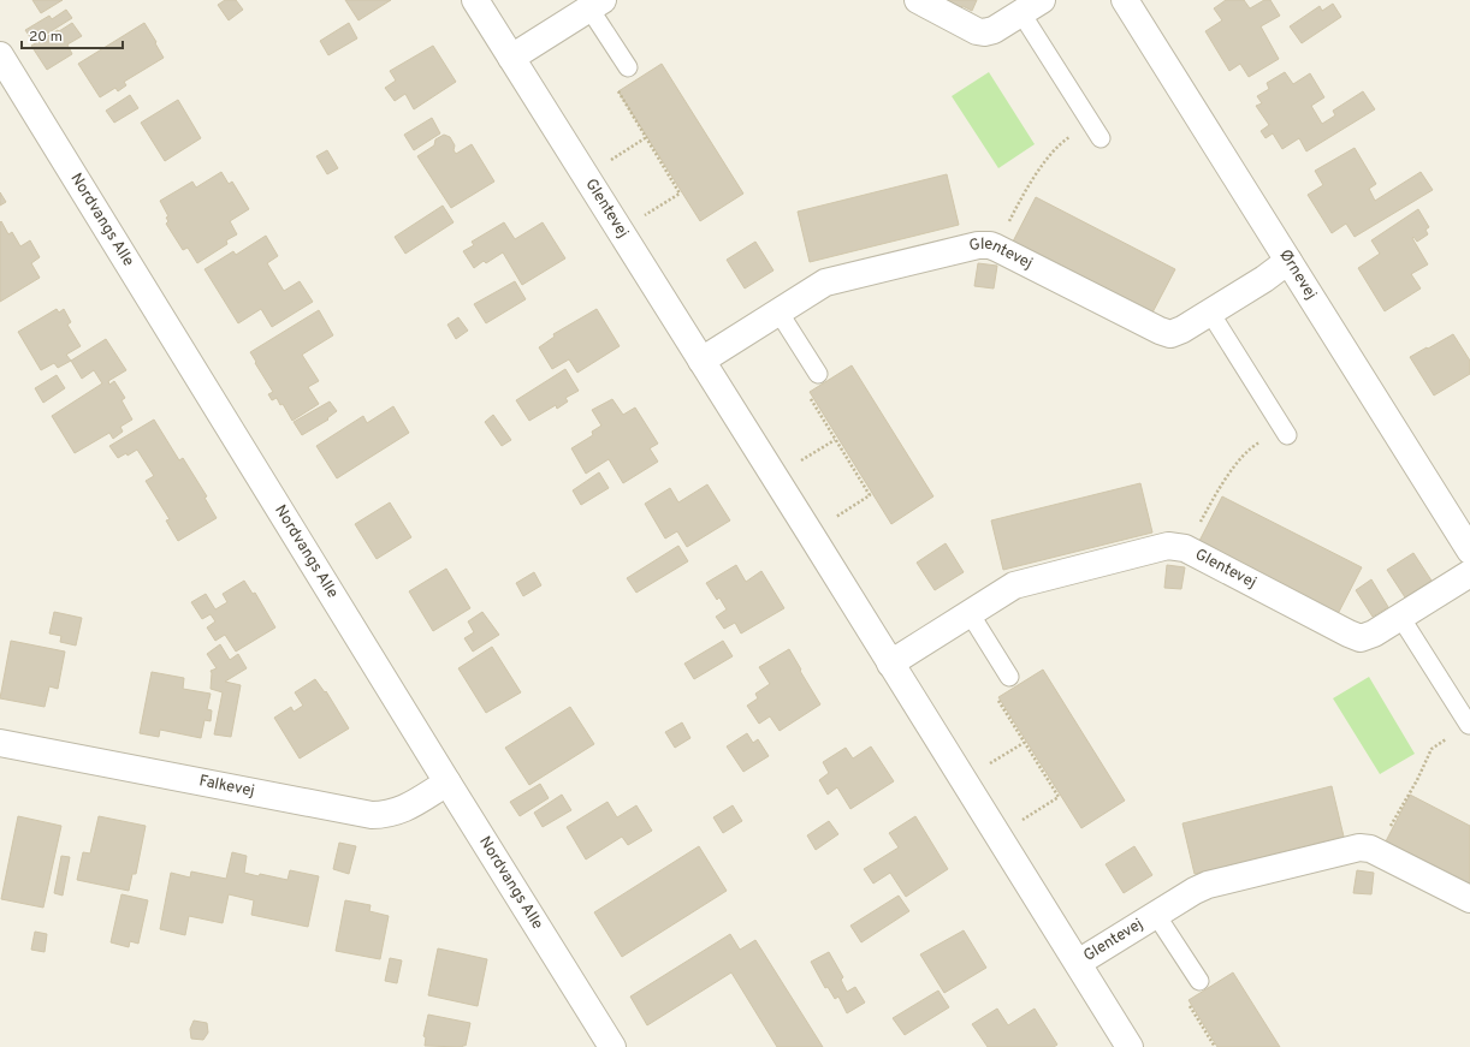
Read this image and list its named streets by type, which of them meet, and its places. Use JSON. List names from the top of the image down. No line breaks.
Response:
{"streets":{"street":["Glentevej","Nordvangs Alle","Ørnevej","Falkevej"]},"crossings":[["Glentevej","Ørnevej"],["Nordvangs Alle","Falkevej"]],"scale_bar":"20 m"}
